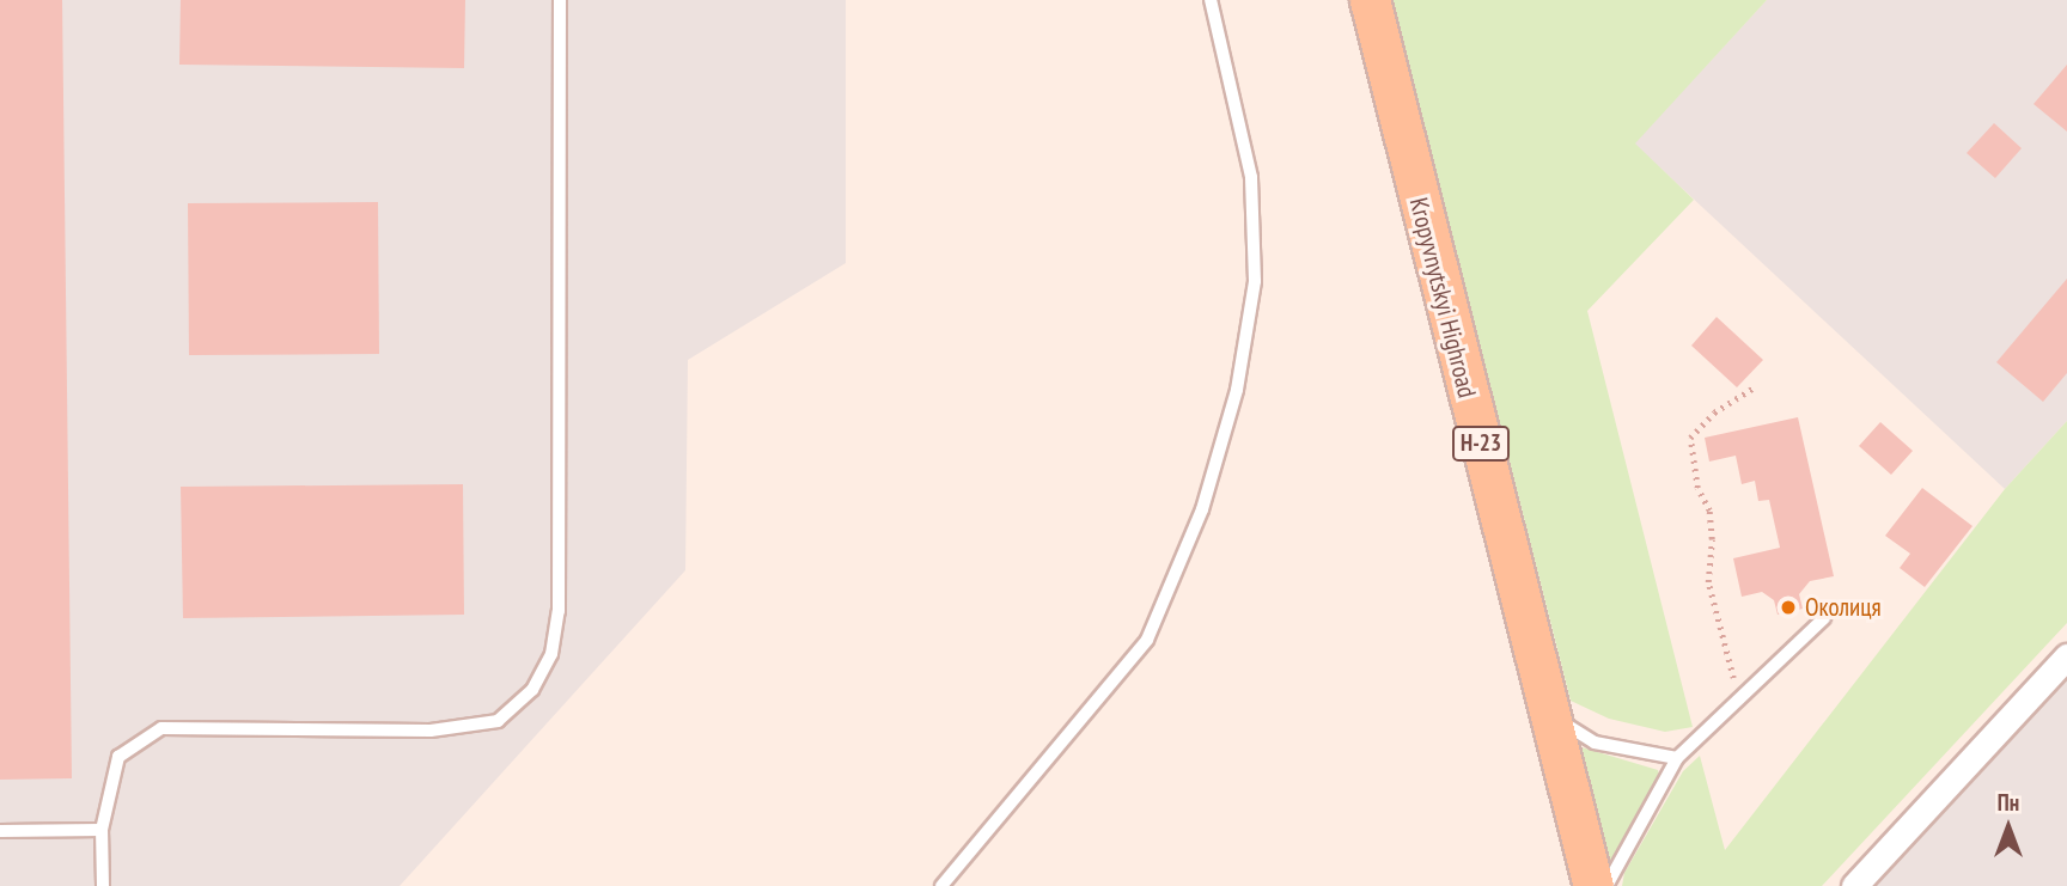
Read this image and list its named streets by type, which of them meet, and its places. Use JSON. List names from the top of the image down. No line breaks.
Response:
{"streets":{"main road":["Kropyvnytskyi Highroad","Н-23"]},"places":["Околиця"],"north":"top"}
